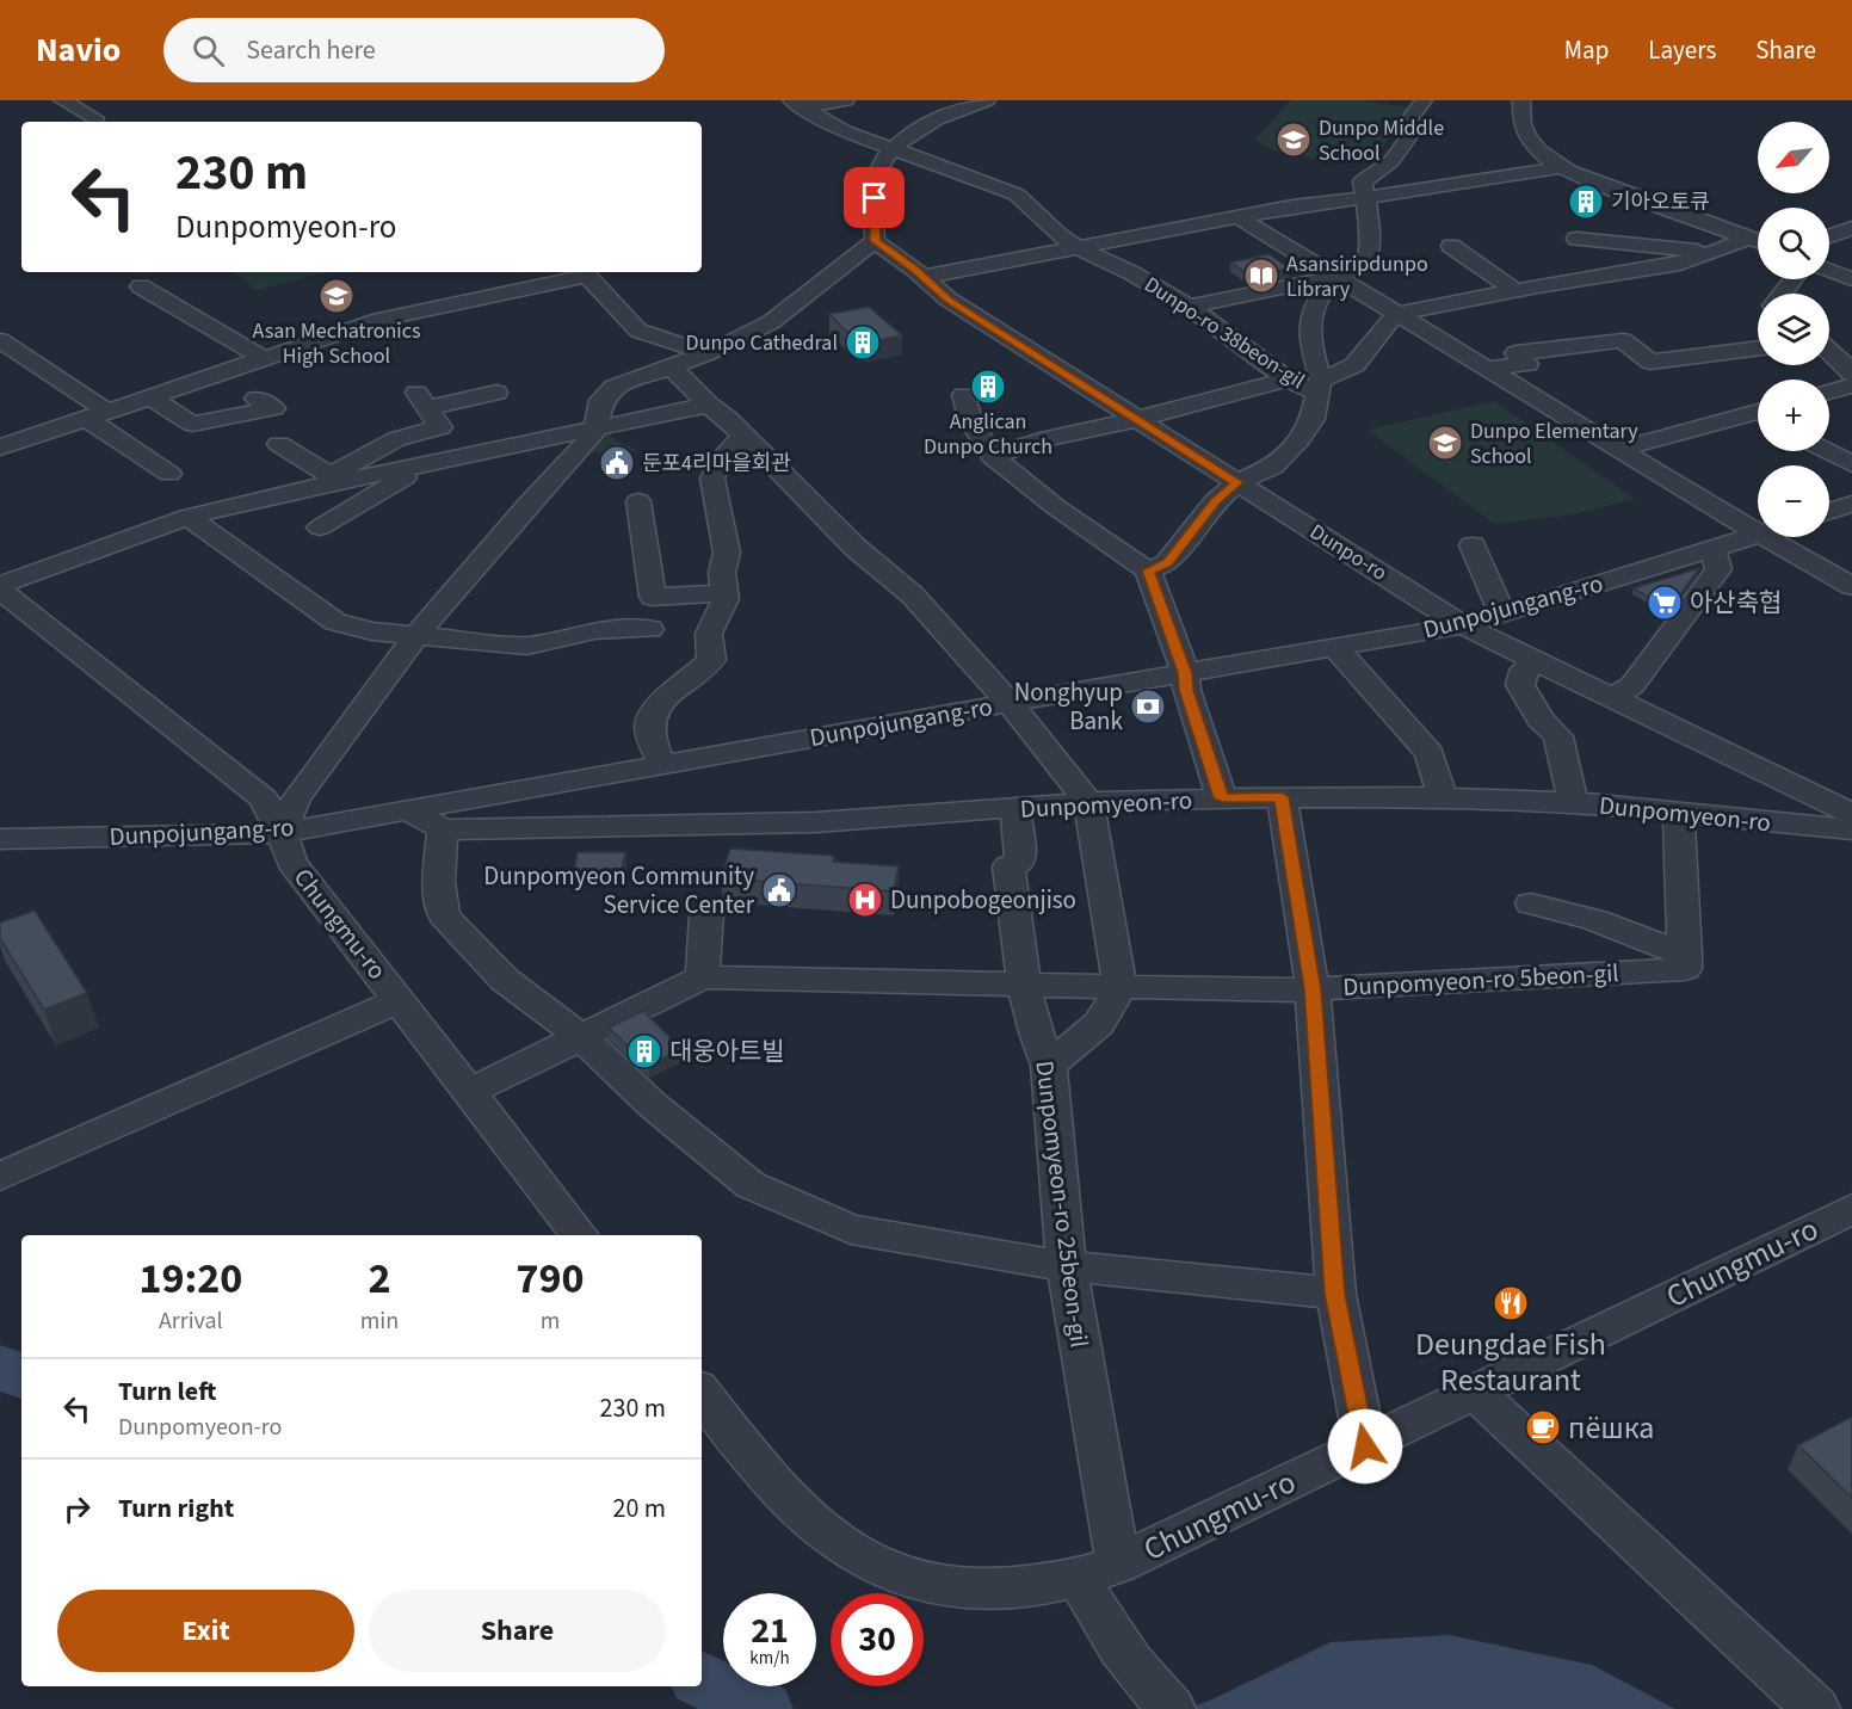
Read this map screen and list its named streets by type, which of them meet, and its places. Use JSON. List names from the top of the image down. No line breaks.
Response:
{"streets":{"street":["Dunpo-ro 38beon-gil","Dunpo-ro","Dunpojungang-ro","Dunpomyeon-ro","Chungmu-ro","Dunpomyeon-ro 5beon-gil","Dunpomyeon-ro 25beon-gil"]},"crossings":[["Dunpo-ro 38beon-gil","Dunpo-ro"],["Dunpo-ro","Dunpojungang-ro"],["Dunpojungang-ro","Chungmu-ro"],["Dunpomyeon-ro","Dunpomyeon-ro 25beon-gil"],["Chungmu-ro","Dunpomyeon-ro 25beon-gil"],["Dunpomyeon-ro 5beon-gil","Dunpomyeon-ro 25beon-gil"]],"places":{"school or university":["Dunpo Middle School","Asan Mechatronics High School","Dunpo Elementary School"],"building":["기아오토큐","Dunpo Cathedral","Anglican Dunpo Church","대웅아트빌"],"library":["Asansiripdunpo Library"],"public building":["둔포4리마을회관","Dunpomyeon Community Service Center"],"supermarket":["아산축협"],"bank":["Nonghyup Bank"],"hospital":["Dunpobogeonjiso"],"restaurant":["Deungdae Fish Restaurant"],"cafe":["пёшка"]},"north":"bottom left","page":{"header":"Navio","search":"Search here","nav":["Map","Layers","Share"],"map_buttons":["+","−"],"turn":["230 m","Dunpomyeon-ro"],"eta":["19:20","Arrival","2","min","790","m"],"list":[{"name":"Turn left","note":"Dunpomyeon-ro","value":"230 m"},{"name":"Turn right","value":"20 m"}],"buttons":["Exit","Share"],"speed":"21 km/h","limit":"30"}}
